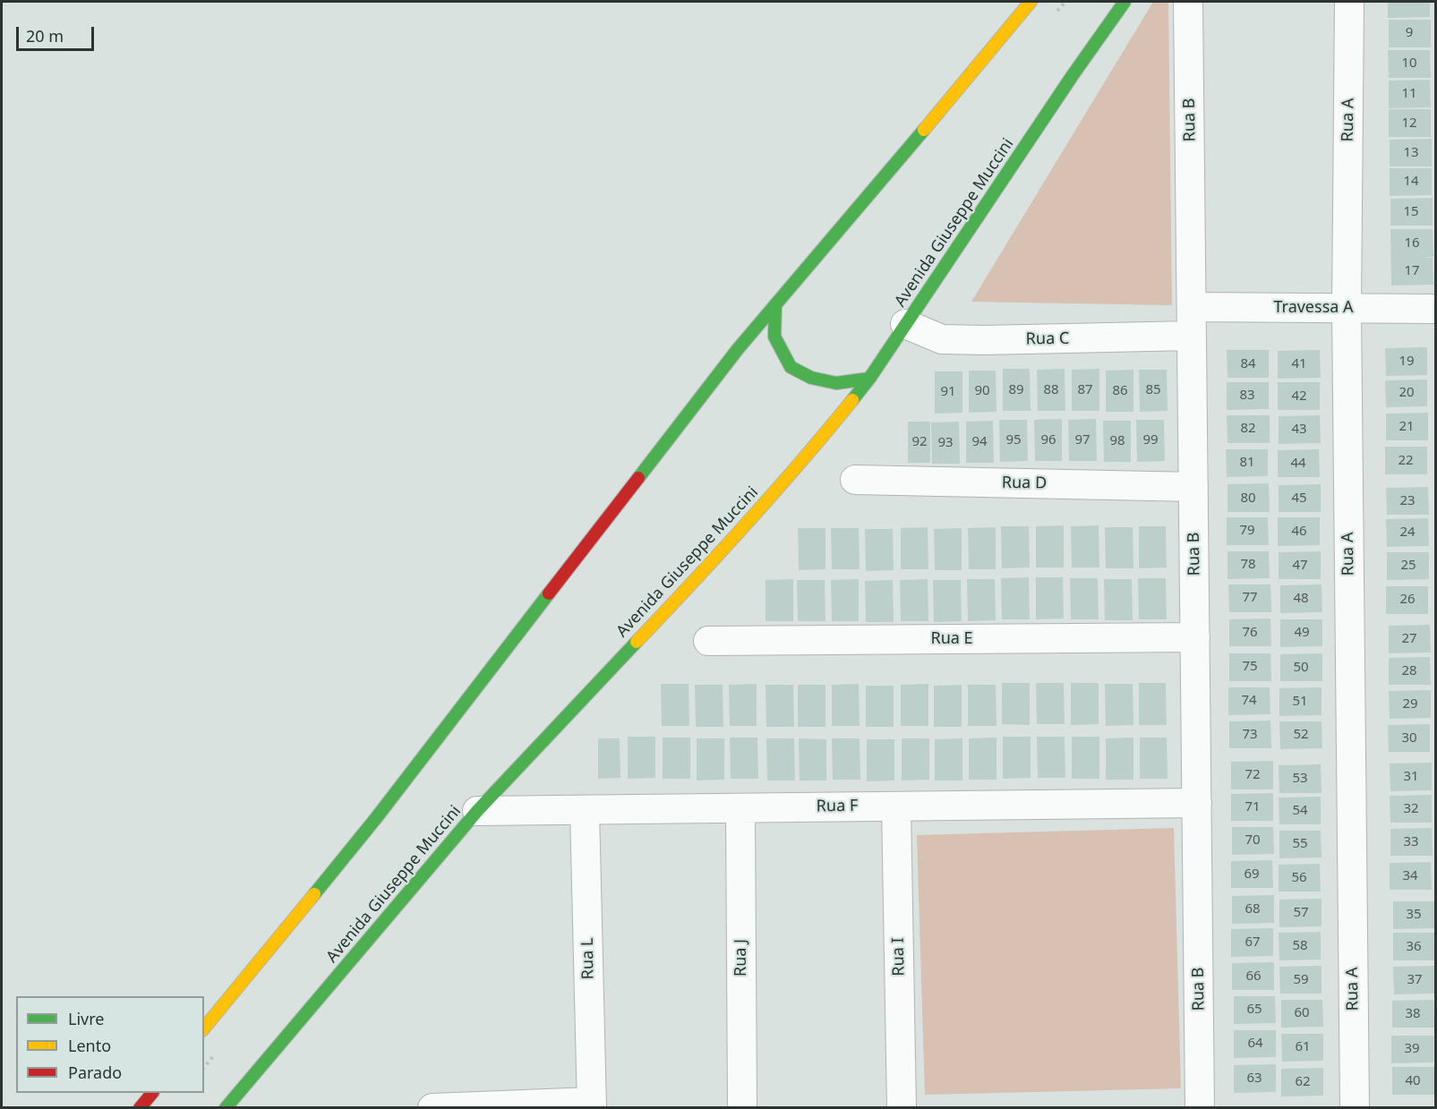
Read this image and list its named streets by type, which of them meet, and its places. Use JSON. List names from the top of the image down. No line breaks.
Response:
{"streets":{"main road":["Avenida Giuseppe Muccini"],"street":["Rua B","Rua A","Travessa A","Rua C","Rua D","Rua E","Rua F","Rua I","Rua J","Rua L"]},"crossings":[["Rua B","Travessa A"],["Rua B","Rua C"],["Rua B","Rua D"],["Rua B","Rua E"],["Rua B","Rua F"],["Rua A","Travessa A"],["Avenida Giuseppe Muccini","Rua C"],["Avenida Giuseppe Muccini","Rua F"],["Rua F","Rua I"],["Rua F","Rua J"],["Rua F","Rua L"]],"house_numbers":["9","10","11","12","13","14","15","16","17","19","84","41","89","88","87","85","90","86","91","20","83","42","21","82","43","95","96","97","99","98","92","94","93","22","81","44","80","45","23","79","46","24","78","47","25","77","48","26","76","49","27","75","50","28","74","51","29","73","52","30","72","31","53","71","32","54","70","33","55","69","34","56","68","57","35","67","58","36","66","59","37","65","60","38","64","61","39","63","40","62"],"legend":["Livre","Lento","Parado"],"scale_bar":"20 m"}
